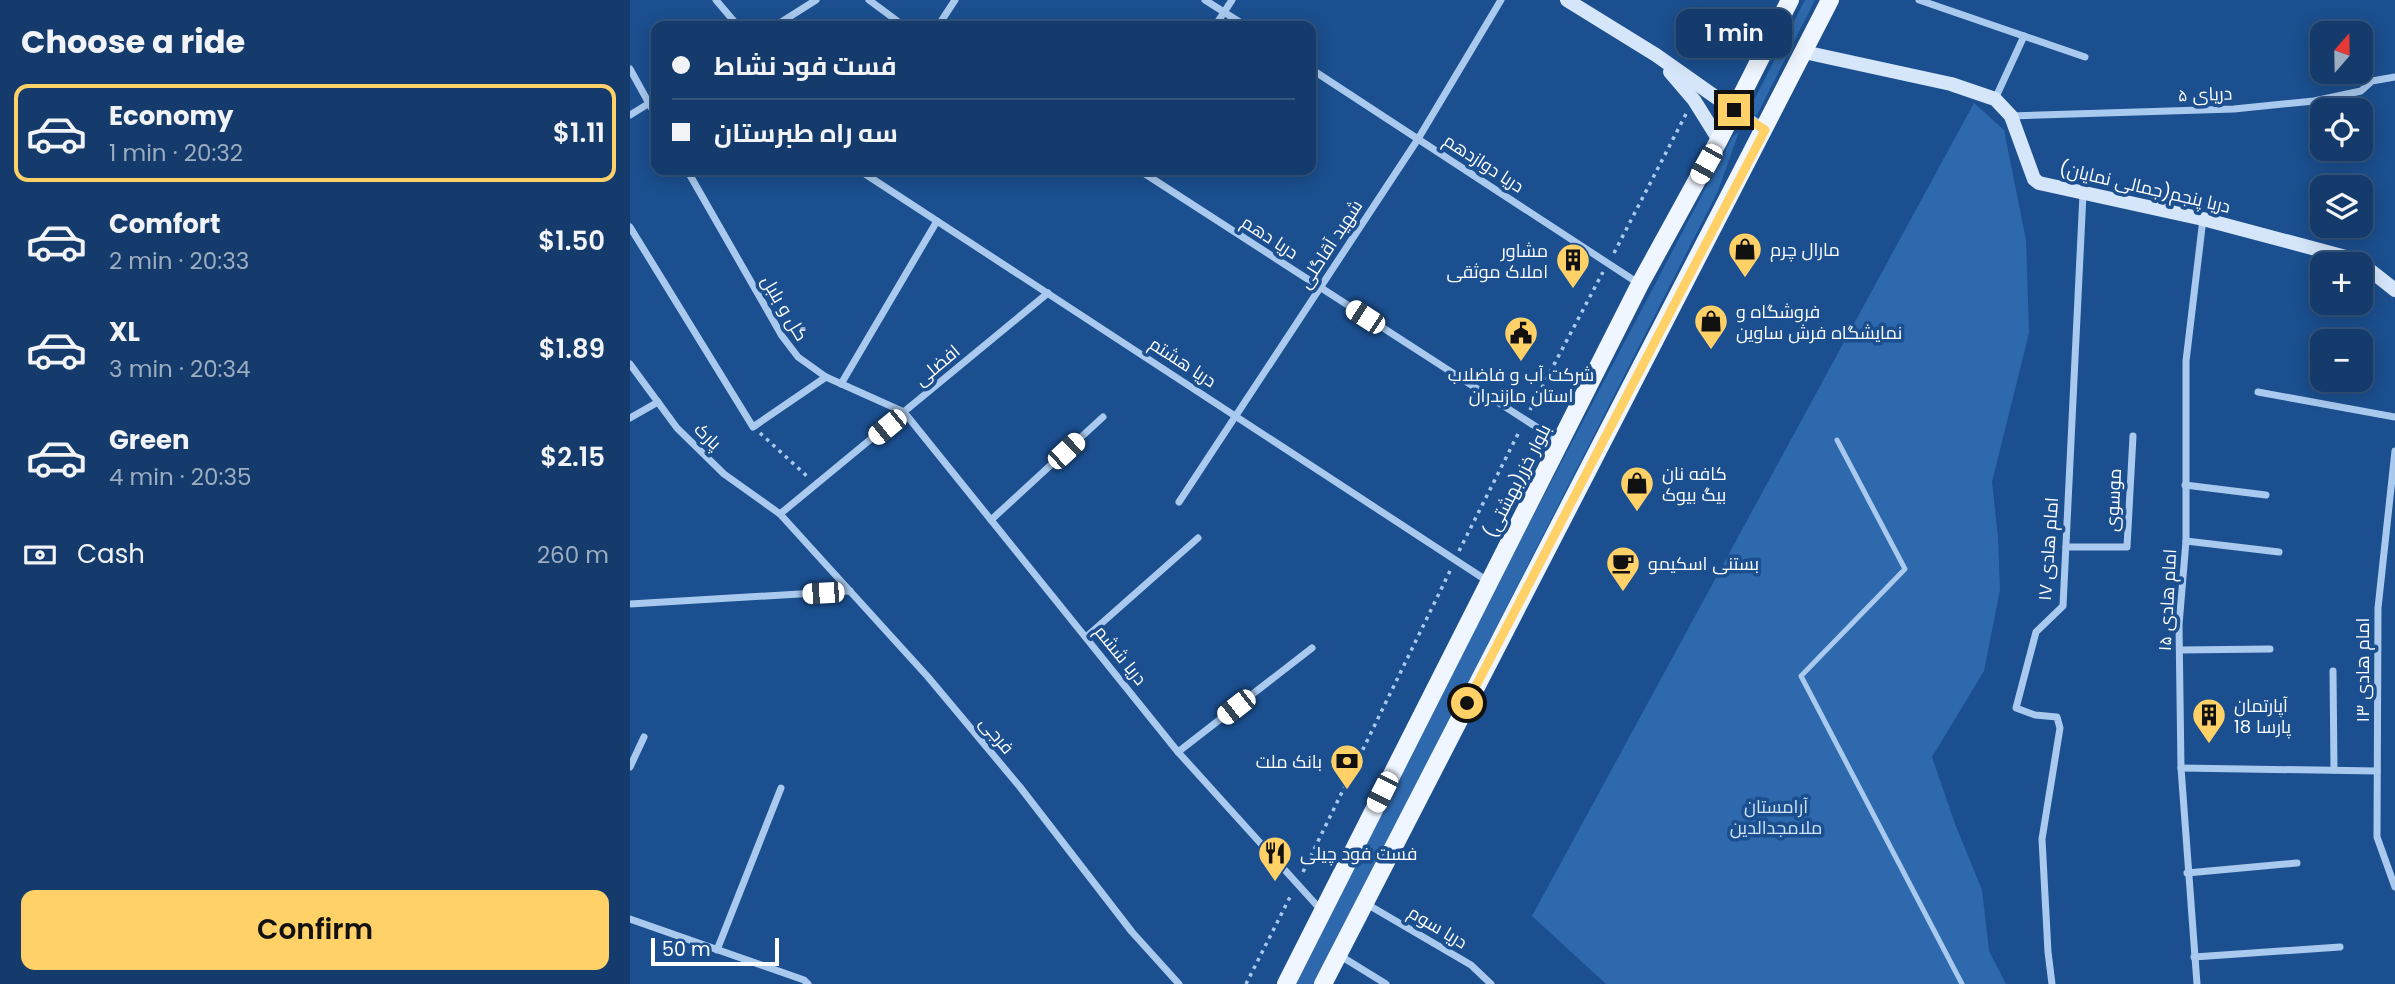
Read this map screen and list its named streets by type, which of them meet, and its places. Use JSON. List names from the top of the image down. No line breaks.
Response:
{"streets":{"main road":["دریا پنجم(جمالی نمایان)","بلوار خزر(بهشتی)"],"street":["دریای ۵","دریا دوازدهم","دریا دهم","شهید آقاگلی","گل و بلبل","دریا هشتم","افضلی","پارک","موسوی","امام هادی ۱۷","امام هادی ۱۵","دریا ششم","امام هادی ١٣","فرجی","دریا سوم"]},"crossings":[["دریای ۵","دریا پنجم(جمالی نمایان)"],["دریا دوازدهم","شهید آقاگلی"],["دریا دوازدهم","بلوار خزر(بهشتی)"],["دریا پنجم(جمالی نمایان)","امام هادی ۱۷"],["دریا پنجم(جمالی نمایان)","امام هادی ۱۵"],["دریا دهم","شهید آقاگلی"],["دریا دهم","بلوار خزر(بهشتی)"],["شهید آقاگلی","دریا هشتم"],["گل و بلبل","افضلی"],["گل و بلبل","دریا ششم"],["دریا هشتم","افضلی"],["دریا هشتم","بلوار خزر(بهشتی)"],["افضلی","پارک"],["افضلی","دریا ششم"],["افضلی","فرجی"],["پارک","فرجی"],["بلوار خزر(بهشتی)","دریا ششم"],["موسوی","امام هادی ۱۷"]],"parks":["آرامستان ملامجدالدین"],"places":{"shop":["مارال چرم","فروشگاه و نمایشگاه فرش ساوین","کافه نان بیگ بیوک"],"building":["مشاور املاک موثقی","آپارتمان پارسا 18"],"public building":["شرکت آب و فاضلاب استان مازندران"],"cafe":["بستنی اسکیمو"],"bank":["بانک ملت"],"restaurant":["فست فود چیلی"]},"scale_bar":"50 m","north":"top","page":{"heading":"Choose a ride","bubble":"1 min","map_buttons":["+","−"],"banner":["فست فود نشاط","سه راه طبرستان"],"list":[{"name":"Economy","note":"1 min · 20:32","value":"$1.11"},{"name":"Comfort","note":"2 min · 20:33","value":"$1.50"},{"name":"XL","note":"3 min · 20:34","value":"$1.89"},{"name":"Green","note":"4 min · 20:35","value":"$2.15"}],"pay":["Cash","260 m"],"buttons":"Confirm","scale":"50 m"}}
